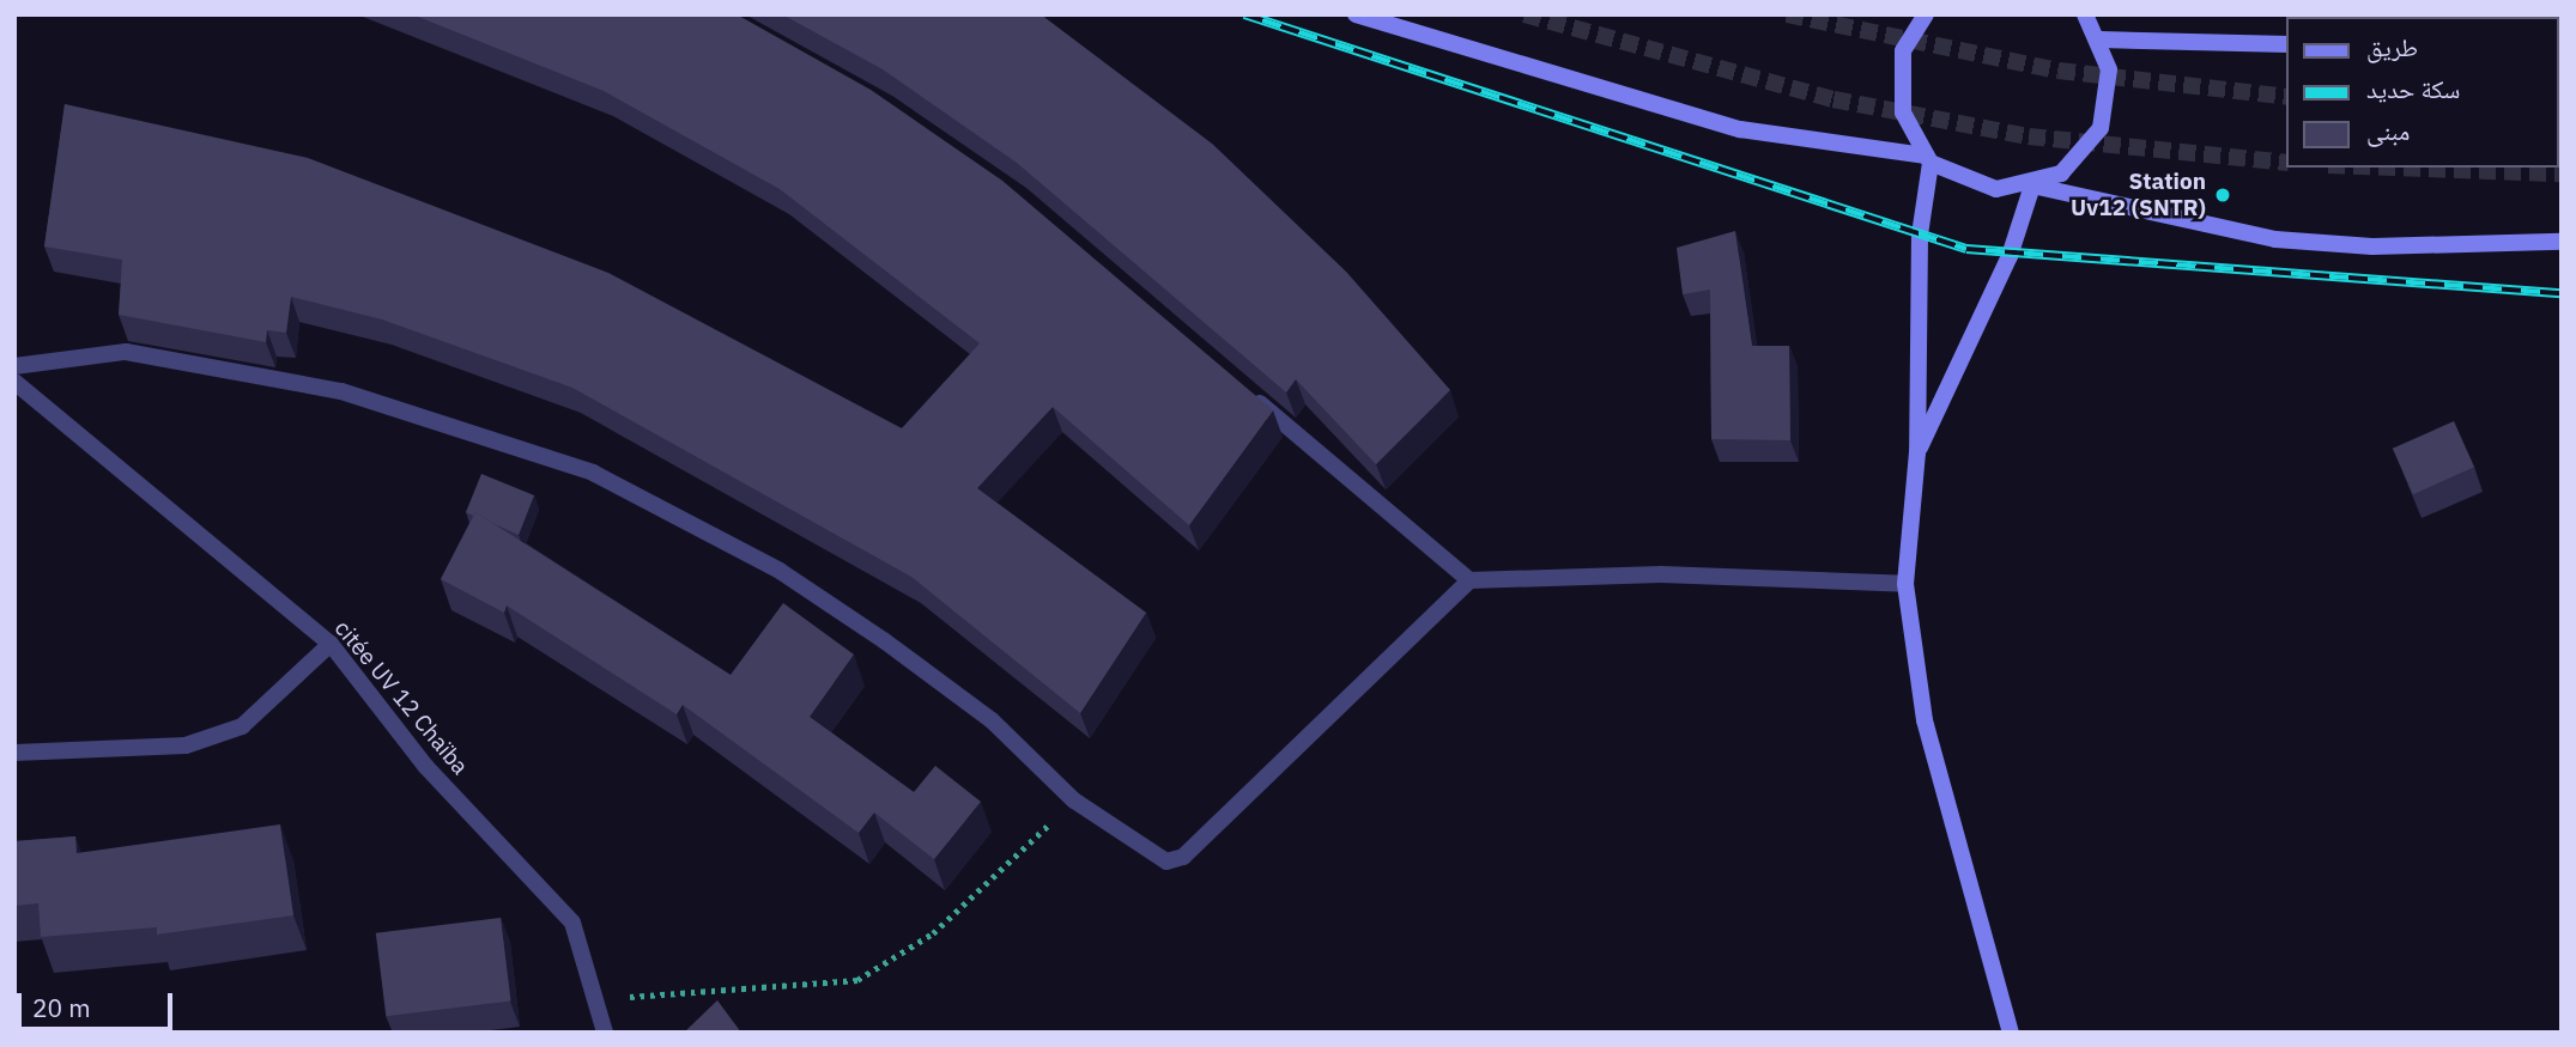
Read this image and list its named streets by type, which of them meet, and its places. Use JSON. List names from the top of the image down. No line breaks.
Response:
{"streets":{"street":["citée UV 12 Chaïba"]},"places":["Station Uv12 (SNTR)"],"legend":["طريق","سكة حديد","مبنى"],"scale_bar":"20 m"}
